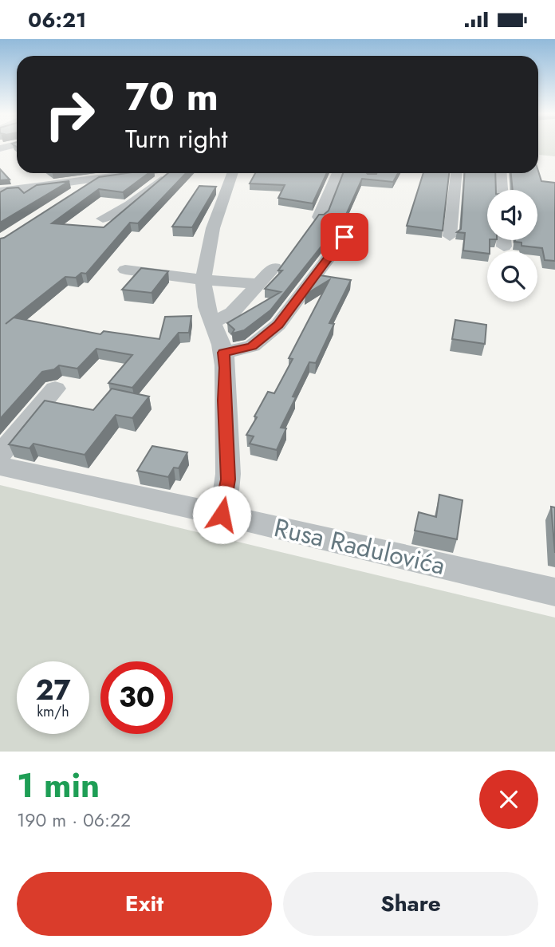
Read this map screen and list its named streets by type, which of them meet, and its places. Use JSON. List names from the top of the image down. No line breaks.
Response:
{"streets":{"street":["Rusa Radulovića"]},"page":{"status":"06:21","turn":["70 m","Turn right"],"speed":"27 km/h","limit":"30","heading":["1 min","190 m · 06:22"],"buttons":["Exit","Share"]}}
